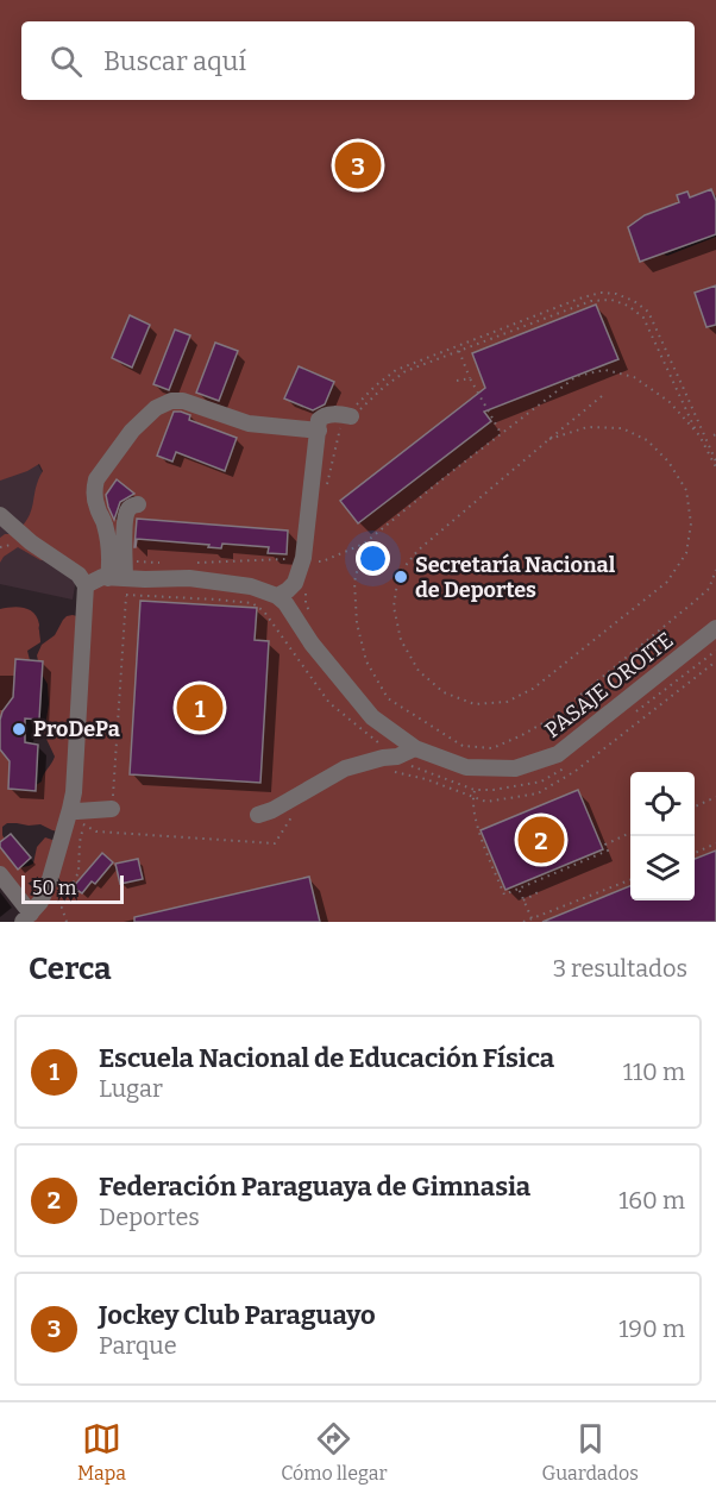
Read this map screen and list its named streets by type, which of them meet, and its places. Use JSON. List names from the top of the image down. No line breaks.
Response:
{"streets":{"street":["PASAJE OROITE"]},"places":["Secretaría Nacional de Deportes","ProDePa"],"scale_bar":"50 m","page":{"search":"Buscar aquí","pins":["3","1","2"],"scale":"50 m","heading":["Cerca","3 resultados"],"list":[{"mark":"1","name":"Escuela Nacional de Educación Física","note":"Lugar","value":"110 m"},{"mark":"2","name":"Federación Paraguaya de Gimnasia","note":"Deportes","value":"160 m"},{"mark":"3","name":"Jockey Club Paraguayo","note":"Parque","value":"190 m"}],"nav":["Mapa","Cómo llegar","Guardados"]}}
